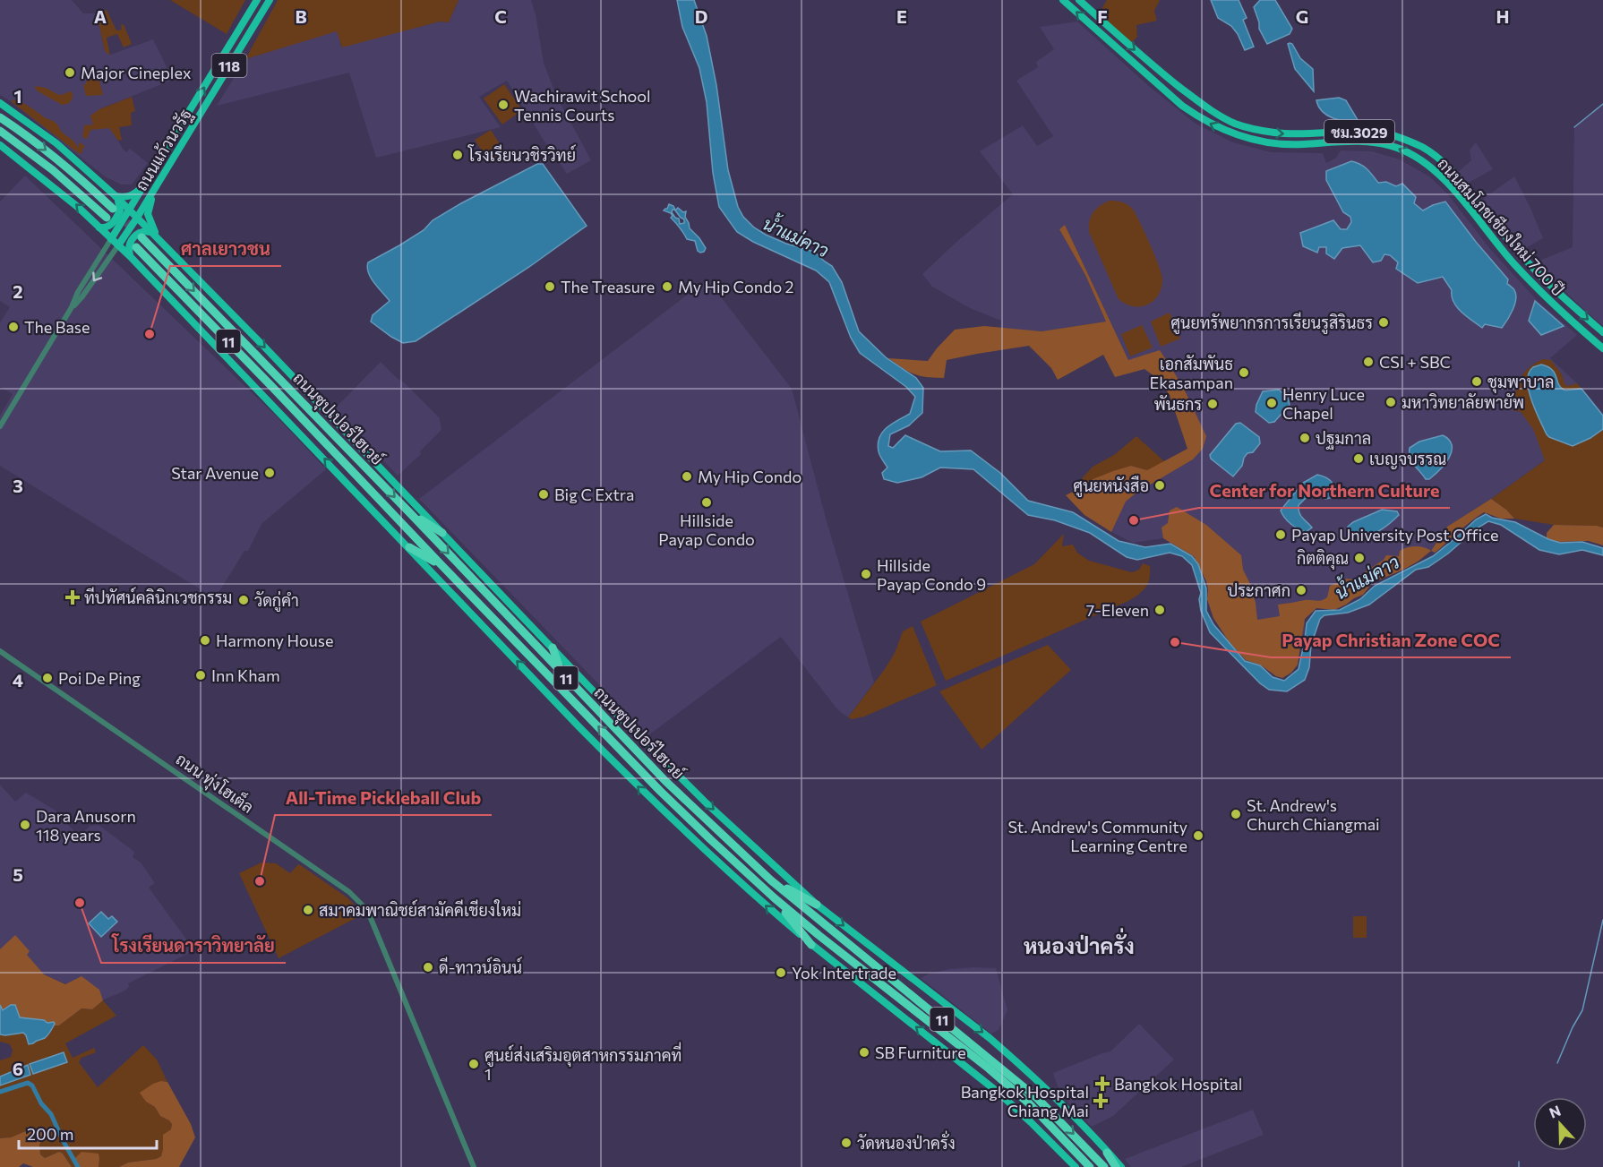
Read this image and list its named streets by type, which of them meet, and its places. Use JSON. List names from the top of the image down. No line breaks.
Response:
{"streets":{"highway":["11","ถนนซุปเปอร์ไฮเวย์"],"main road":["118","ชม.3029","ถนนแก้วนวรัฐ","ถนนสมโภชเชียงใหม่ 700 ปี"],"street":["ถนน ทุ่งโฮเต็ล"]},"districts":["หนองป่าครั่ง"],"water":["น้ำแม่คาว"],"places":{"other":["Major Cineplex","Wachirawit School Tennis Courts","โรงเรียนวชิรวิทย์","The Treasure","My Hip Condo 2","ศูนยทรัพยากรการเรียนรูสิรินธร","The Base","ศาลเยาวชน","CSI + SBC","เอกสัมพันธ Ekasampan","ชุมพาบาล","มหาวิทยาลัยพายัพ","Henry Luce Chapel","พันธกร","ปฐมกาล","เบญจบรรณ","Star Avenue","My Hip Condo","ศูนยหนังสือ","Big C Extra","Hillside Payap Condo","Center for Northern Culture","Payap University Post Office","กิตติคุณ","Hillside Payap Condo 9","ประกาศก","วัดกู่คำ","7-Eleven","Harmony House","Payap Christian Zone COC","Inn Kham","Poi De Ping","St. Andrew's Church Chiangmai","Dara Anusorn 118 years","St. Andrew's Community Learning Centre","All-Time Pickleball Club","โรงเรียนดาราวิทยาลัย","สมาคมพาณิชย์สามัคคีเชียงใหม่","ดี-ทาวน์อินน์","Yok Intertrade","SB Furniture","ศูนย์ส่งเสริมอุตสาหกรรมภาคที่ 1","วัดหนองป่าครั่ง"],"health":["ทีปทัศน์คลินิกเวชกรรม","Bangkok Hospital","Bangkok Hospital Chiang Mai"]},"scale_bar":"200 m","north":"top","grid":{"columns":["A","B","C","D","E","F","G","H"],"rows":["1","2","3","4","5","6"]}}
